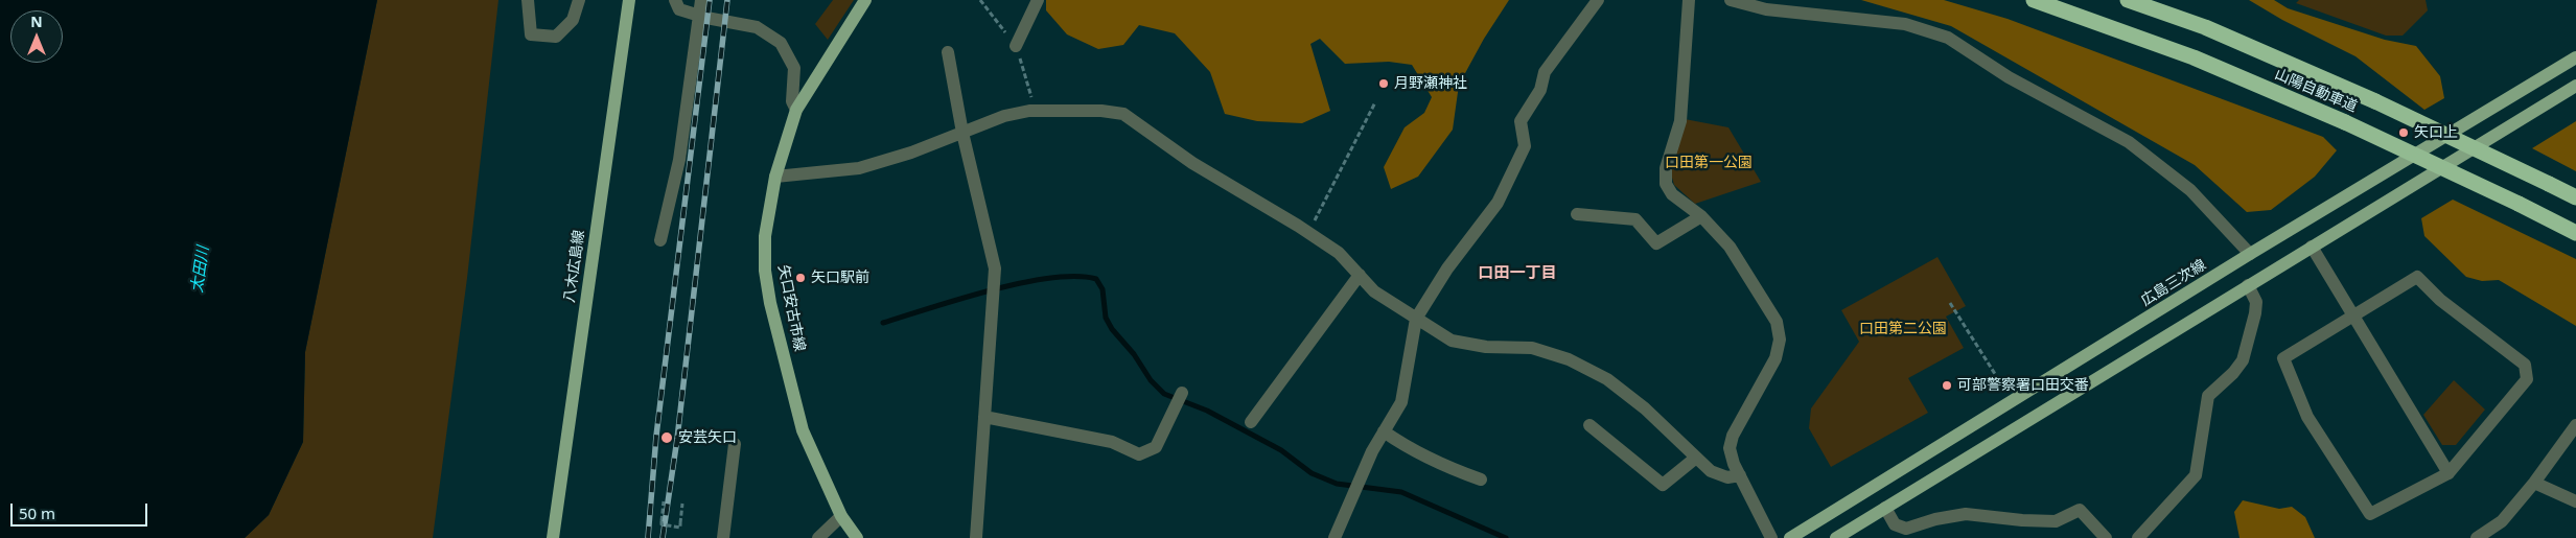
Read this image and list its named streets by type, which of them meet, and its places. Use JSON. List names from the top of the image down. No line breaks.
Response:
{"streets":{"highway":["山陽自動車道"],"main road":["八木広島線","広島三次線","矢口安古市線"]},"districts":["口田一丁目"],"water":["太田川"],"parks":["口田第一公園","口田第二公園"],"places":["月野瀬神社","矢口上","矢口駅前","可部警察署口田交番","安芸矢口"],"scale_bar":"50 m","north":"top"}
